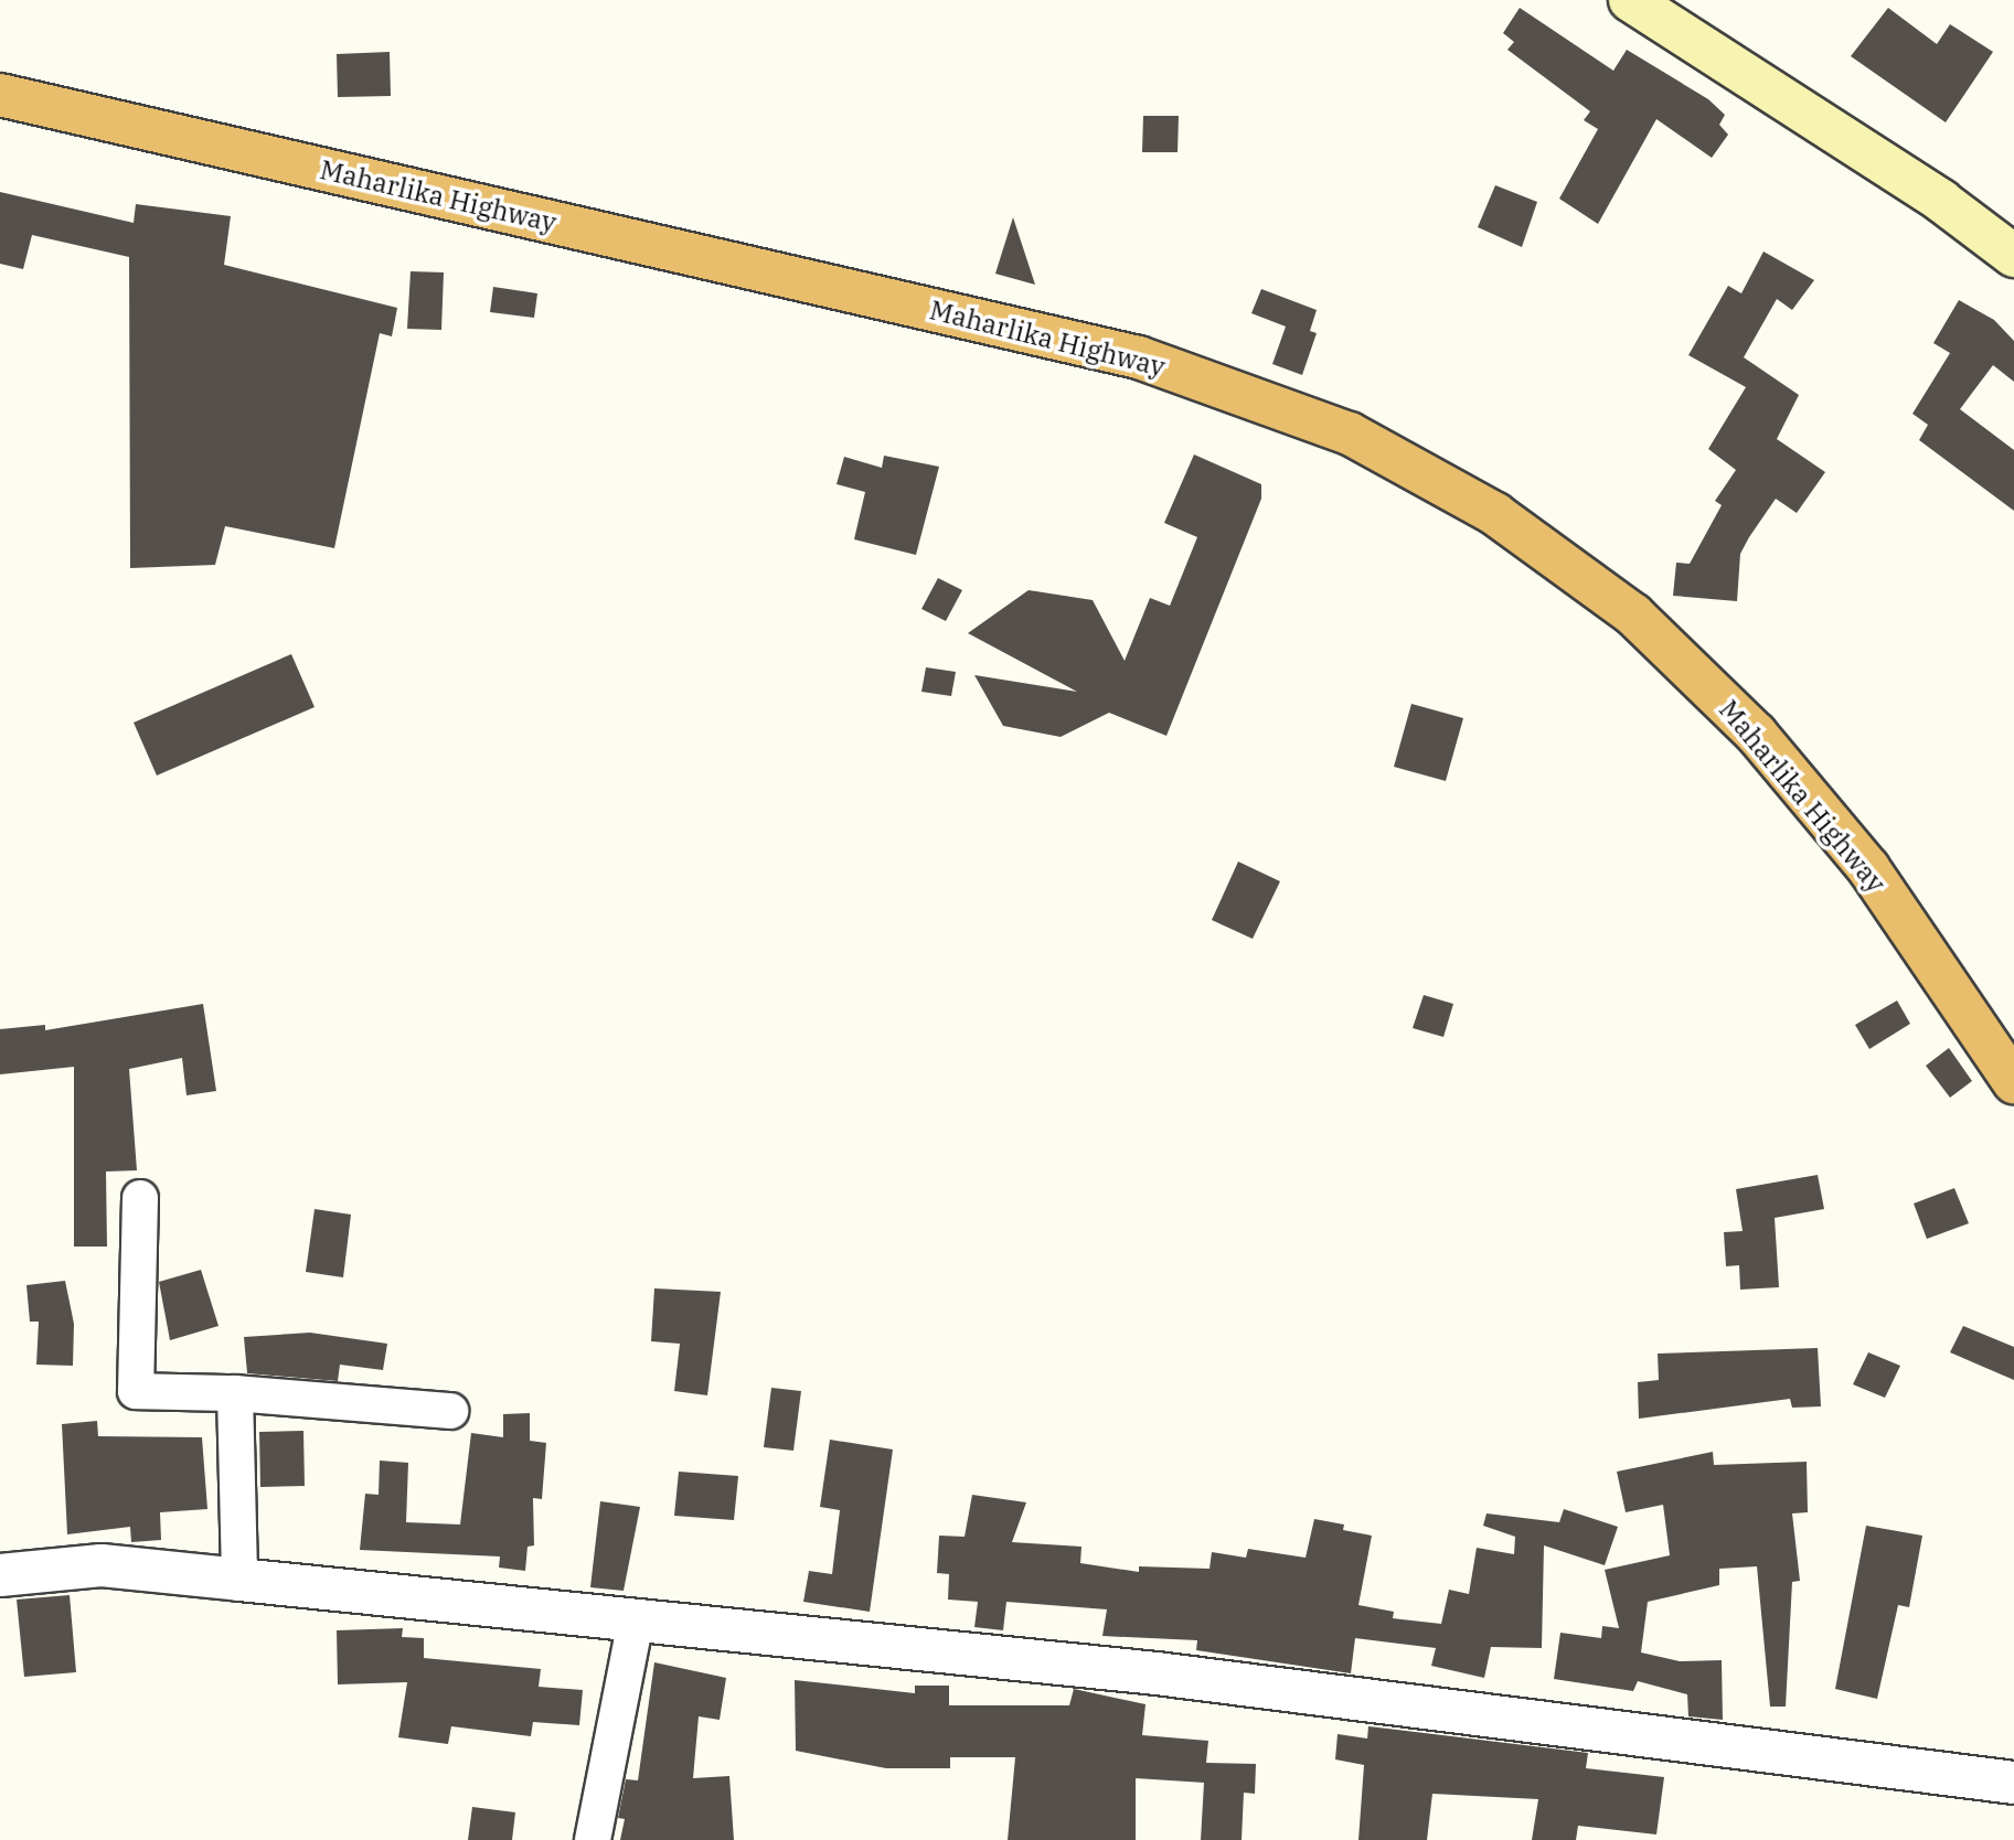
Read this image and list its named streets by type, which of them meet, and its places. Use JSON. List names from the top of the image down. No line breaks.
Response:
{"streets":{"highway":["Maharlika Highway"]}}
